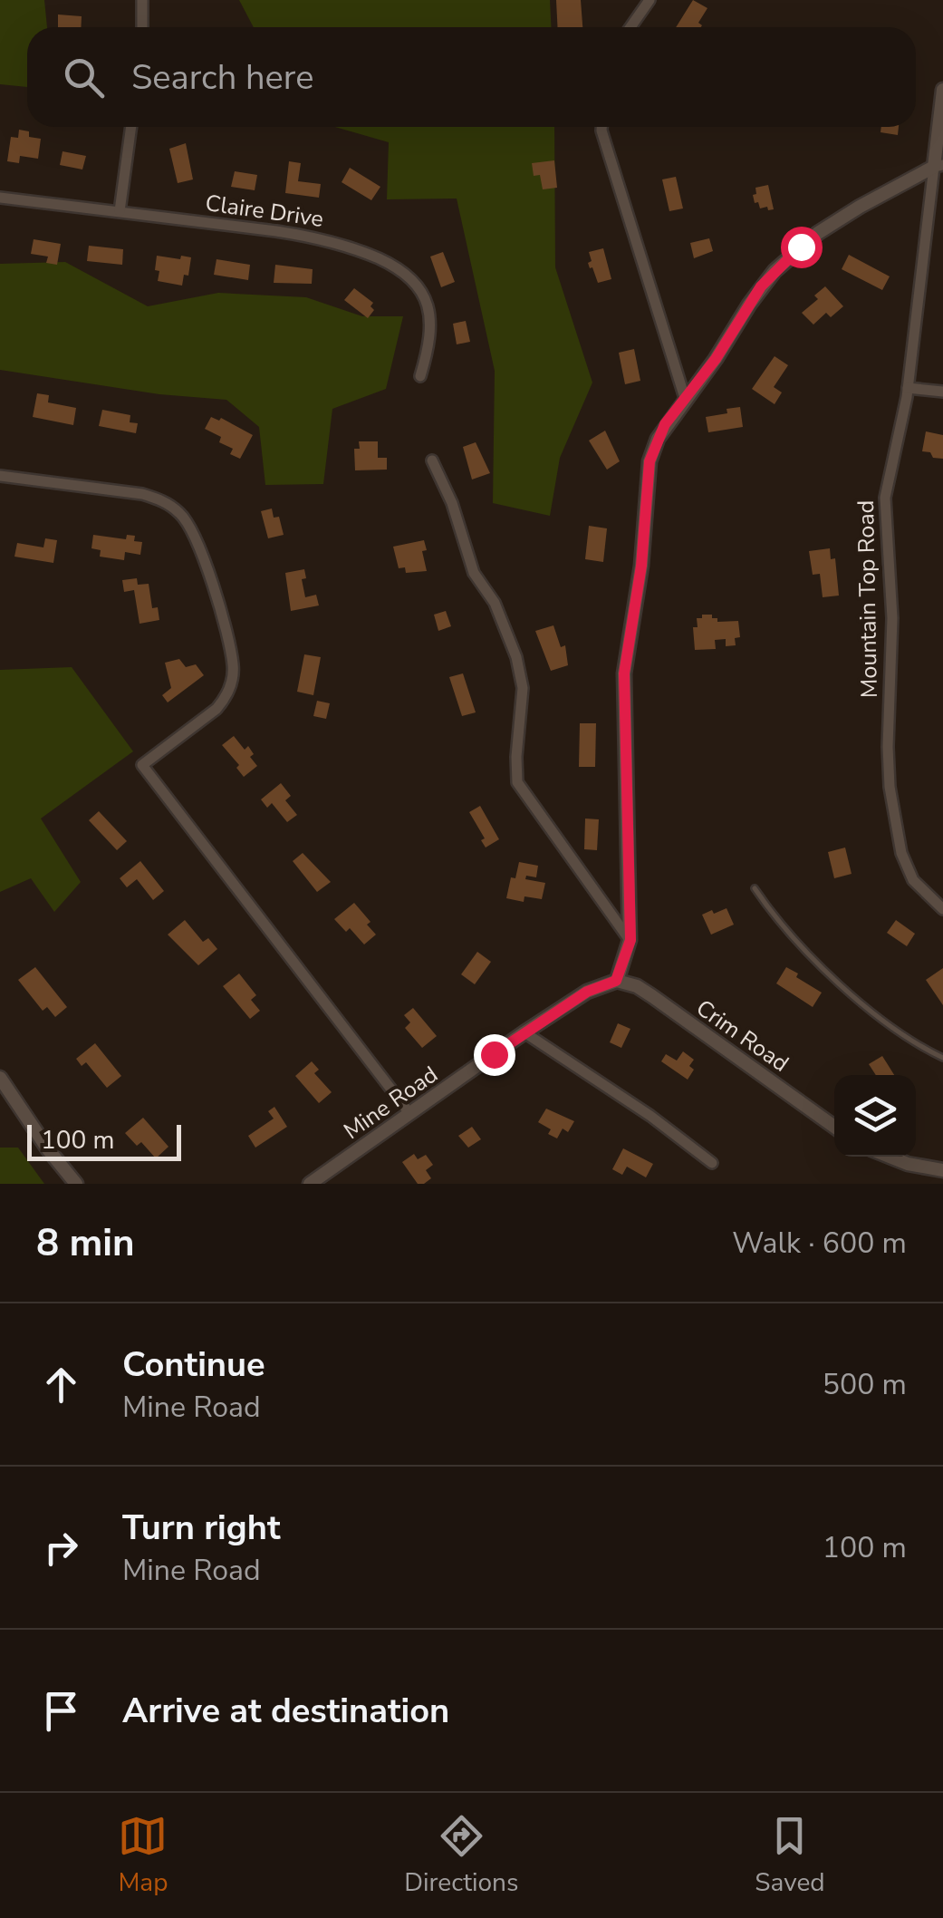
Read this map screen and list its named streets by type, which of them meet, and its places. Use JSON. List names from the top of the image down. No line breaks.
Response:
{"streets":{"street":["Claire Drive","Mountain Top Road","Crim Road","Mine Road"]},"crossings":[["Crim Road","Mine Road"]],"scale_bar":"100 m","page":{"search":"Search here","scale":"100 m","heading":["8 min","Walk · 600 m"],"list":[["Continue","Mine Road","500 m"],["Turn right","Mine Road","100 m"],"Arrive at destination"],"nav":["Map","Directions","Saved"]}}
